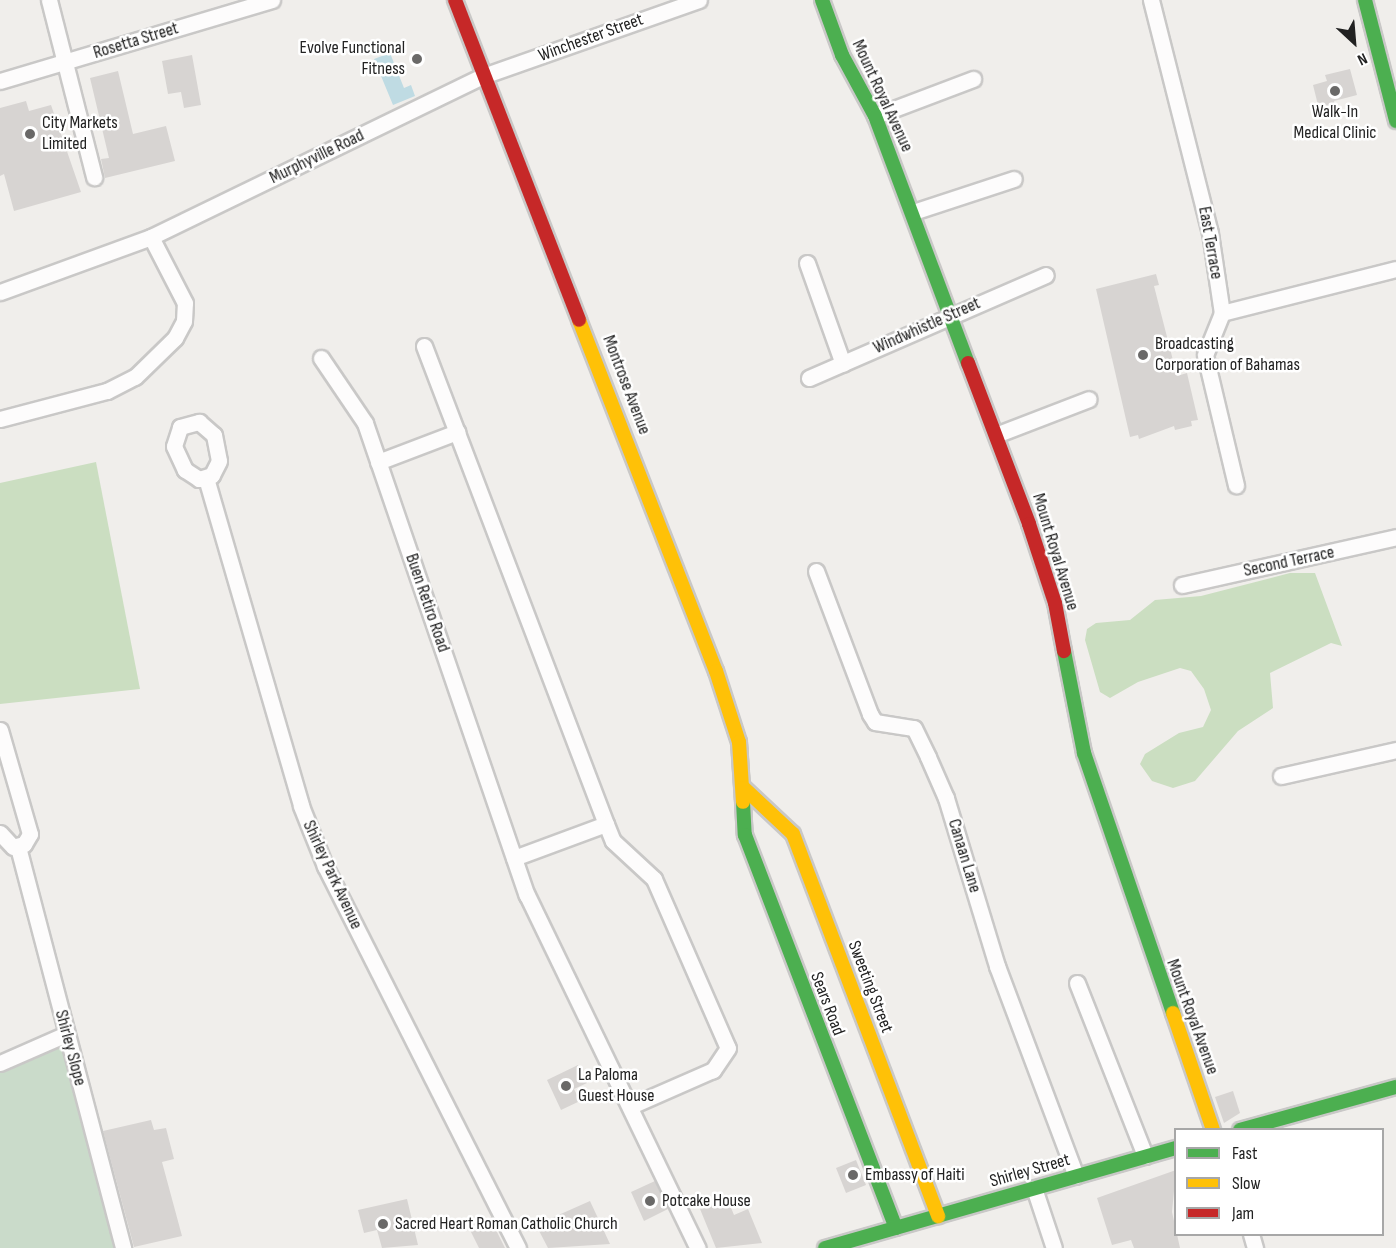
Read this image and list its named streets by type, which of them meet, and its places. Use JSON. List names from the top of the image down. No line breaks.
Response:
{"streets":{"main road":["Mount Royal Avenue","Montrose Avenue","Sweeting Street","Sears Road","Shirley Street"],"street":["Winchester Street","Rosetta Street","Murphyville Road","East Terrace","Windwhistle Street","Second Terrace","Buen Retiro Road","Canaan Lane","Shirley Park Avenue","Shirley Slope"]},"crossings":[["Winchester Street","Murphyville Road"],["Winchester Street","Montrose Avenue"],["Mount Royal Avenue","Windwhistle Street"],["Murphyville Road","Montrose Avenue"],["Montrose Avenue","Sweeting Street"],["Montrose Avenue","Sears Road"],["Canaan Lane","Shirley Street"],["Sweeting Street","Sears Road"],["Sweeting Street","Shirley Street"],["Sears Road","Shirley Street"]],"places":["Evolve Functional Fitness","Walk-In Medical Clinic","City Markets Limited","Broadcasting Corporation of Bahamas","La Paloma Guest House","Embassy of Haiti","Potcake House","Sacred Heart Roman Catholic Church"],"legend":["Fast","Slow","Jam"],"north":"bottom right"}
